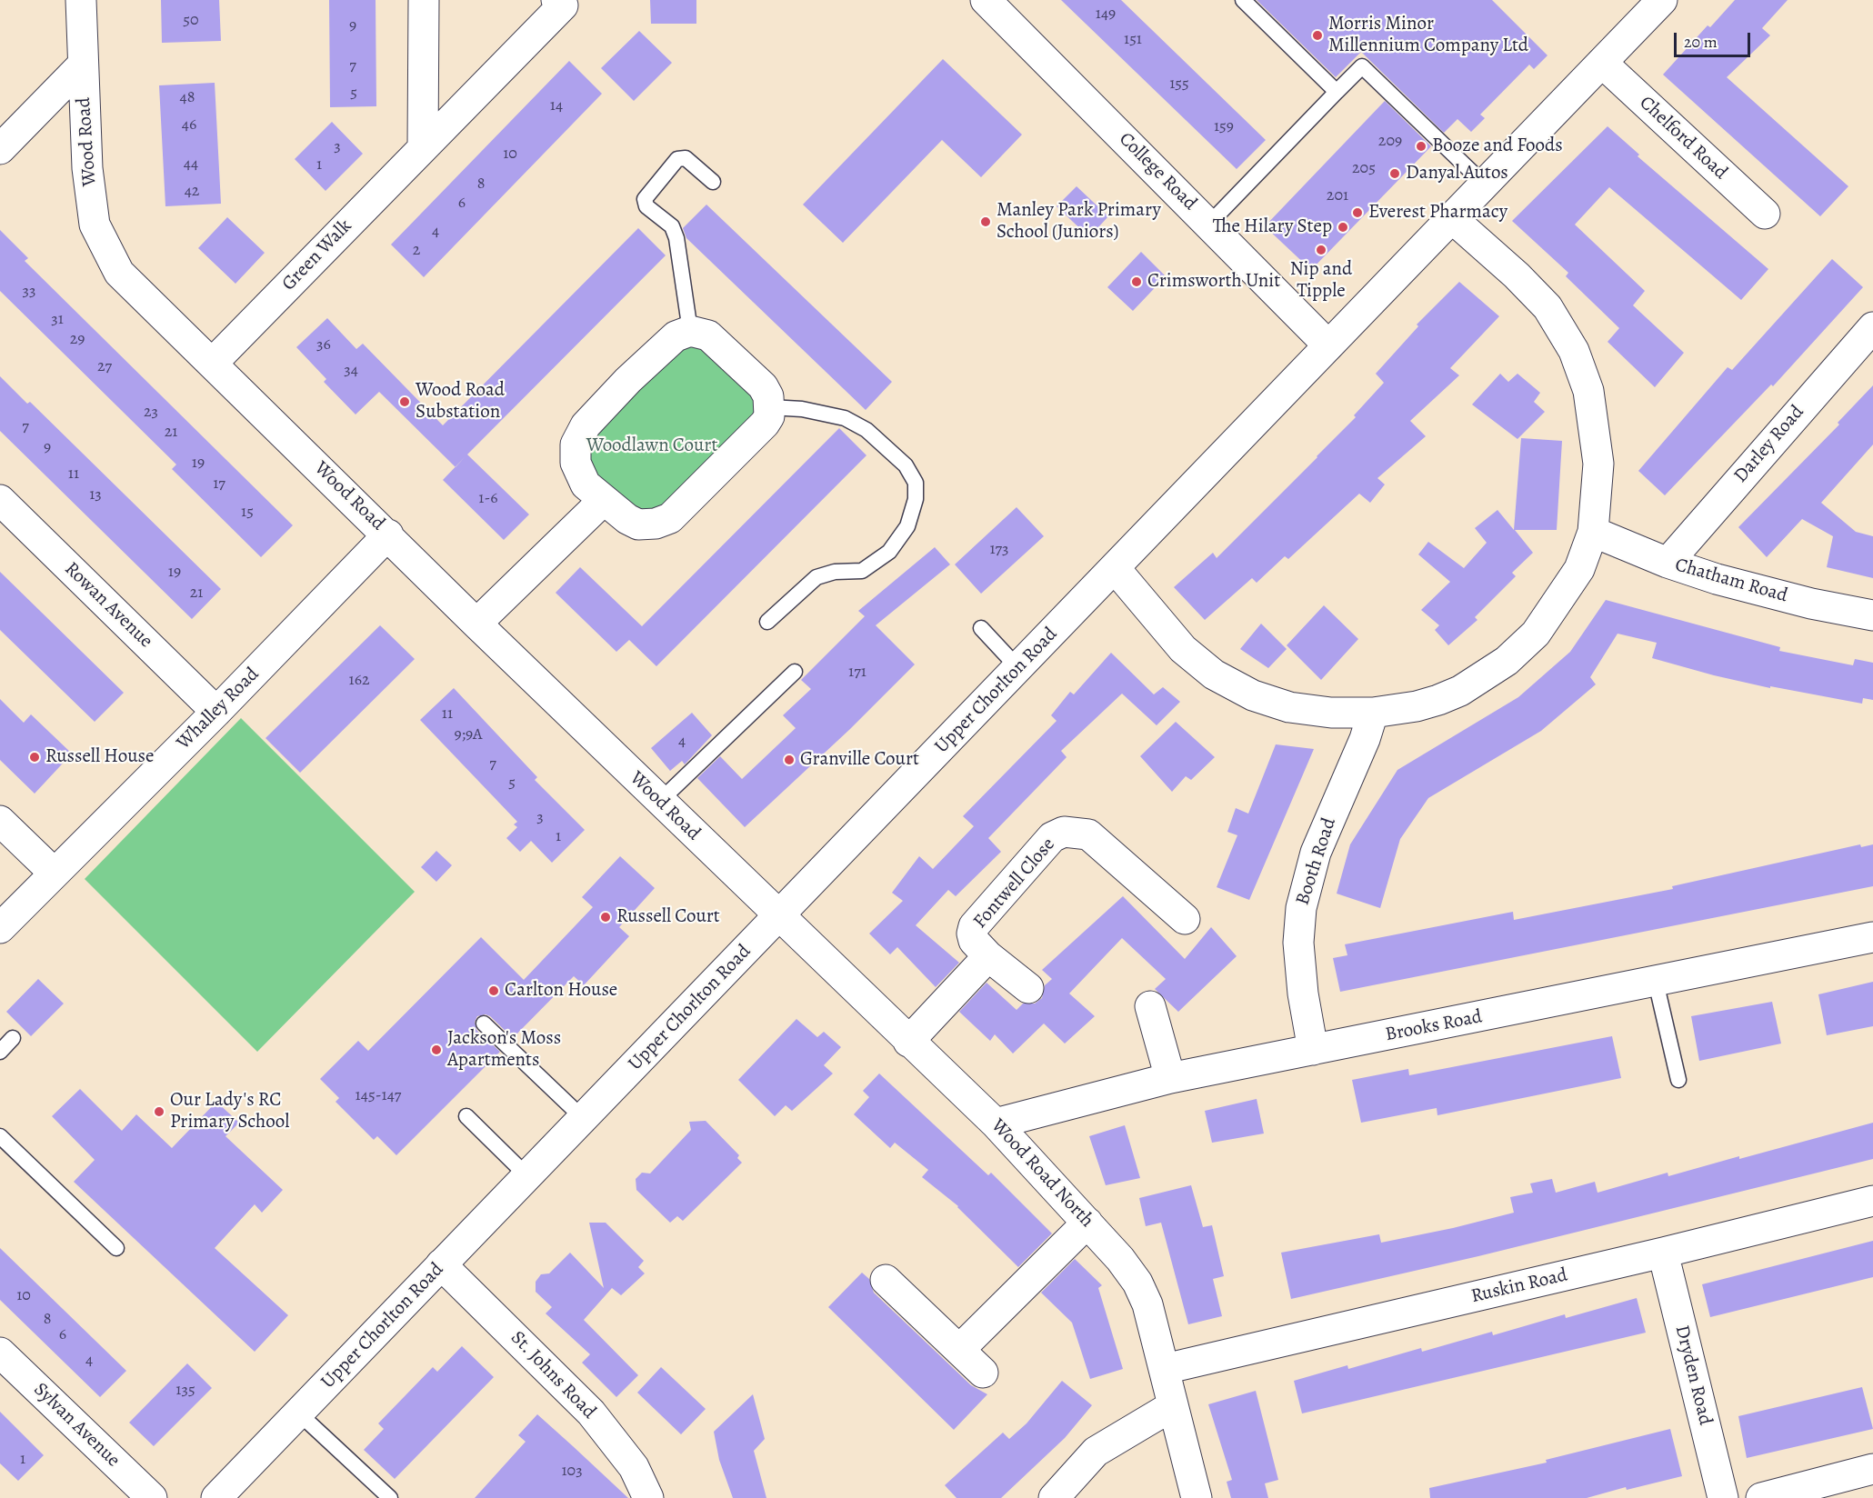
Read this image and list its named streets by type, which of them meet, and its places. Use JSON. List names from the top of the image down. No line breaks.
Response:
{"streets":{"street":["Chelford Road","Wood Road","College Road","Green Walk","Darley Road","Chatham Road","Rowan Avenue","Upper Chorlton Road","Whalley Road","Booth Road","Fontwell Close","Brooks Road","Wood Road North","Ruskin Road","St. Johns Road","Dryden Road","Sylvan Avenue"]},"crossings":[["Chelford Road","Upper Chorlton Road"],["Wood Road","Green Walk"],["Wood Road","Upper Chorlton Road"],["Wood Road","Whalley Road"],["Wood Road","Wood Road North"],["College Road","Upper Chorlton Road"],["Darley Road","Chatham Road"],["Rowan Avenue","Whalley Road"],["Upper Chorlton Road","Wood Road North"],["Upper Chorlton Road","St. Johns Road"],["Booth Road","Brooks Road"],["Fontwell Close","Wood Road North"],["Brooks Road","Wood Road North"],["Wood Road North","Ruskin Road"],["Ruskin Road","Dryden Road"]],"parks":["Woodlawn Court"],"places":["Morris Minor Millennium Company Ltd","Booze and Foods","Danyal Autos","Everest Pharmacy","Manley Park Primary School (Juniors)","The Hilary Step","Nip and Tipple","Crimsworth Unit","Wood Road Substation","Russell House","Granville Court","Russell Court","Carlton House","Jackson's Moss Apartments","Our Lady's RC Primary School"],"house_numbers":["149","50","9","151","7","155","5","48","14","46","159","209","3","10","44","1","205","8","42","201","6","4","2","33","31","29","36","27","34","23","7","21","9","19","11","17","13","1-6","15","173","19","21","171","162","11","9;9A","4","7","5","3","1","145-147","10","8","6","4","135","1","103"],"scale_bar":"20 m"}
